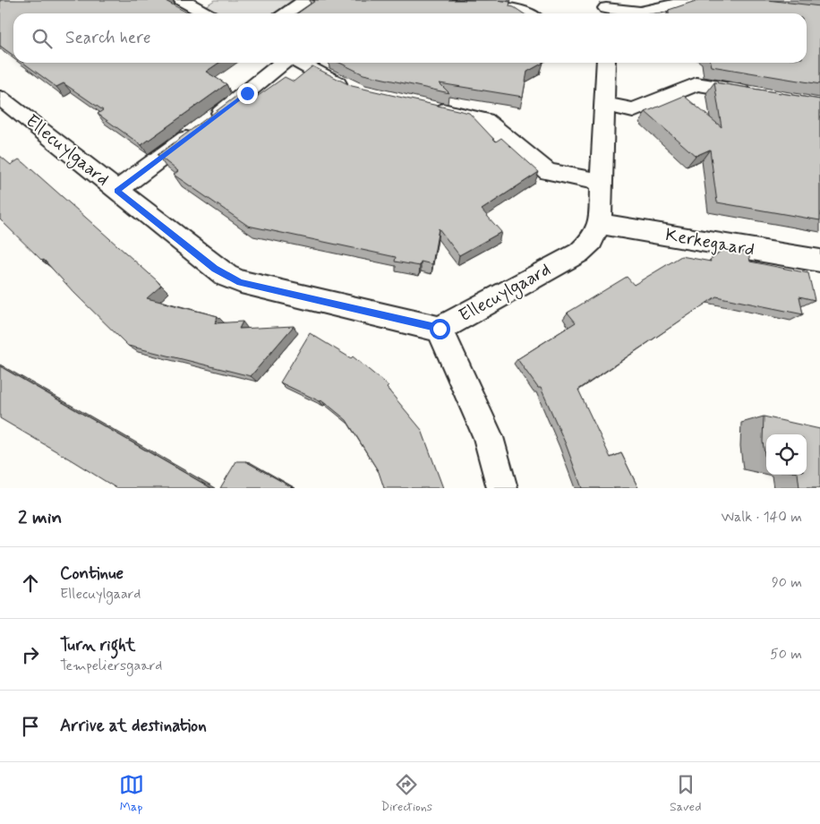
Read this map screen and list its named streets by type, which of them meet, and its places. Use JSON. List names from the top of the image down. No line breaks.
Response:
{"streets":{"street":["Ellecuylgaard","Kerkegaard"]},"crossings":[["Ellecuylgaard","Kerkegaard"]],"page":{"search":"Search here","heading":["2 min","Walk · 140 m"],"list":[["Continue","Ellecuylgaard","90 m"],["Turn right","Tempeliersgaard","50 m"],"Arrive at destination"],"nav":["Map","Directions","Saved"]}}
